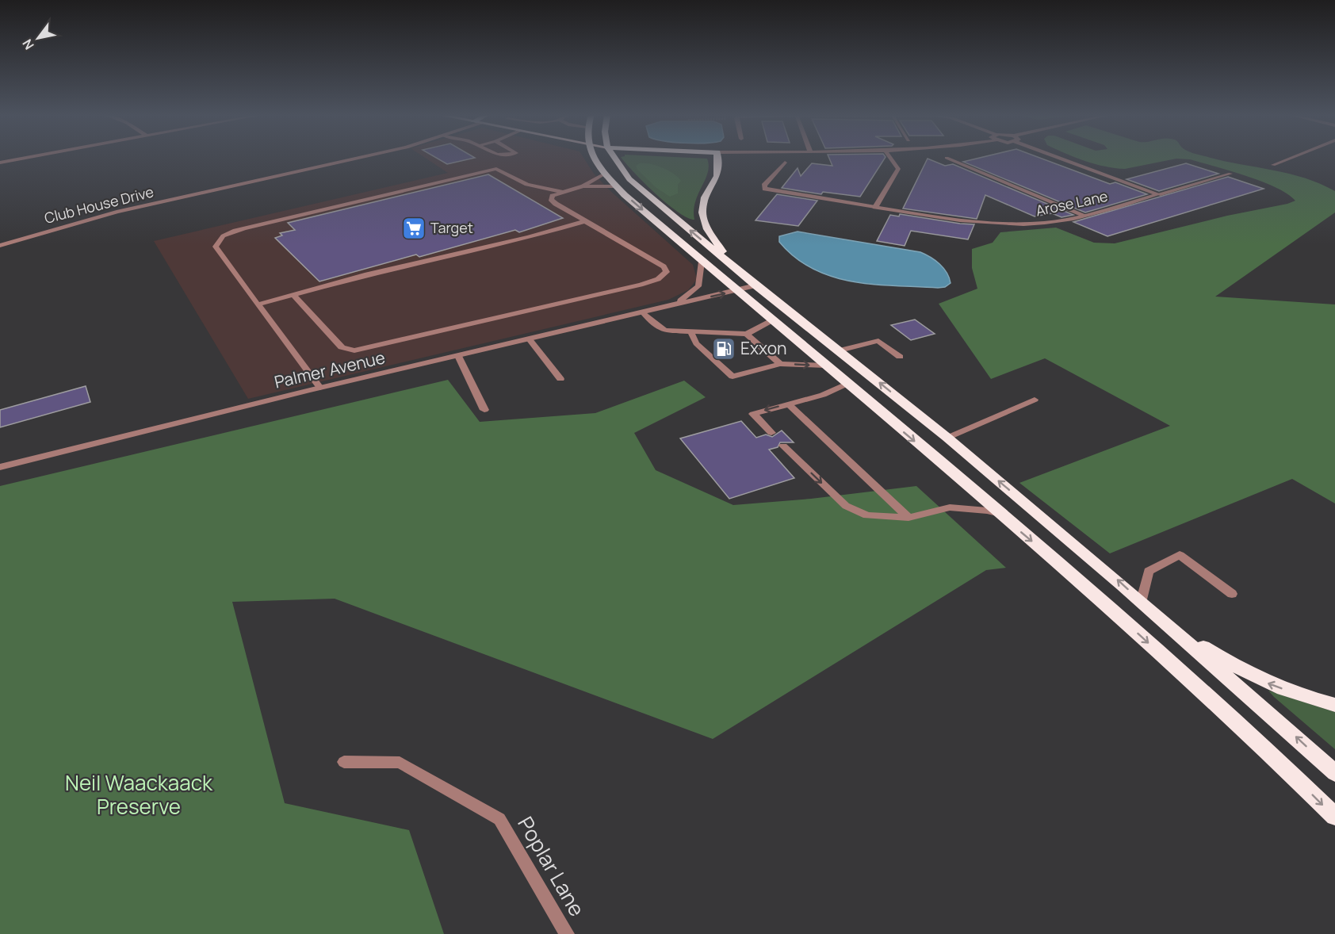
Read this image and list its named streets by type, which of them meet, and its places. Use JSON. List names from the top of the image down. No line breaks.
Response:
{"streets":{"street":["Arose Lane","Club House Drive","Palmer Avenue","Poplar Lane"]},"parks":["Neil Waackaack Preserve"],"places":{"supermarket":["Target"],"fuel station":["Exxon"]},"north":"bottom left"}
